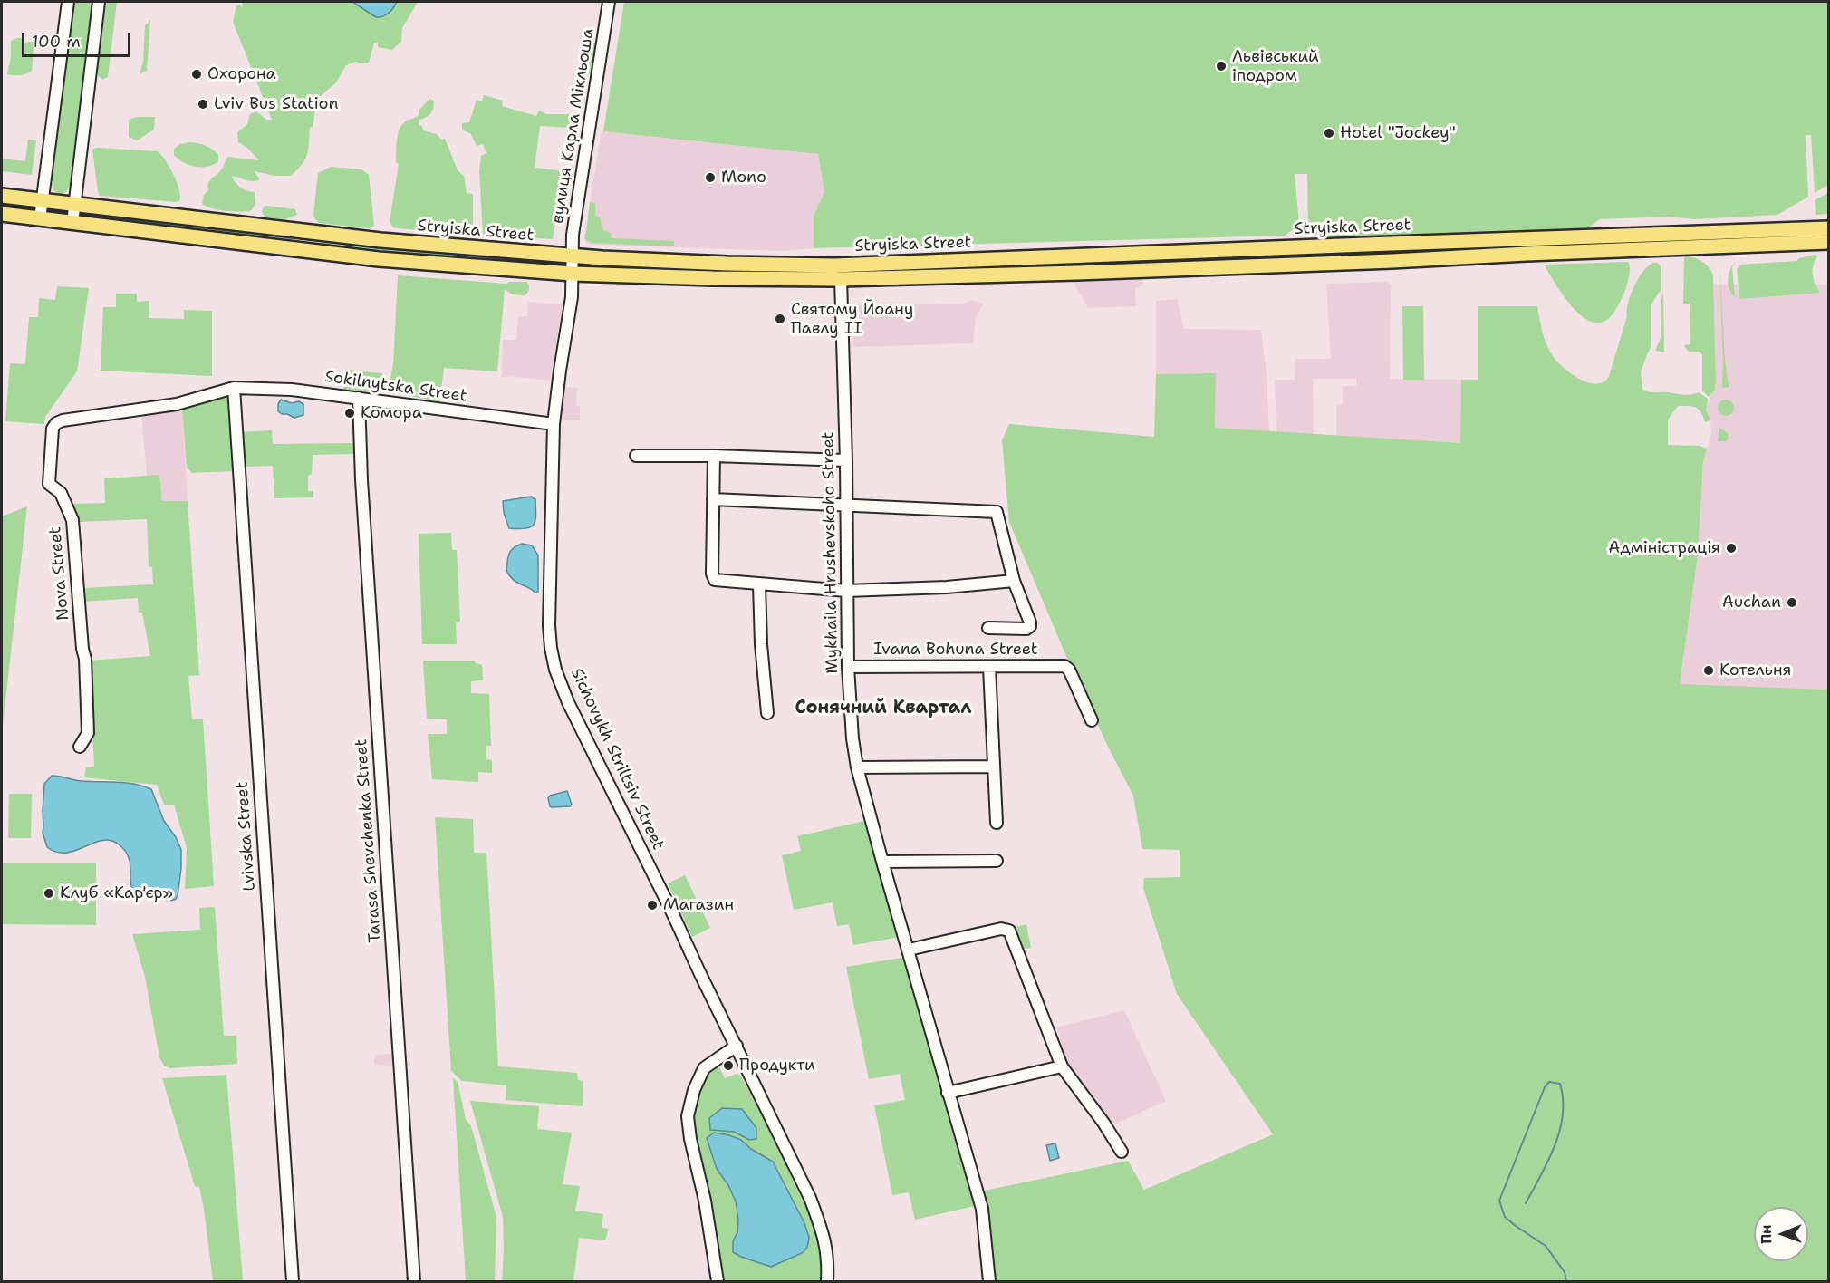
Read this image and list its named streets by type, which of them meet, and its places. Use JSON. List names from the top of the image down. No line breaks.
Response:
{"streets":{"main road":["Stryiska Street"],"street":["вулиця Карла Мікльоша","Sokilnytska Street","Mykhaila Hrushevskoho Street","Nova Street","Ivana Bohuna Street","Sichovykh Striltsiv Street","Lvivska Street","Tarasa Shevchenka Street"]},"crossings":[["вулиця Карла Мікльоша","Stryiska Street"],["вулиця Карла Мікльоша","Sichovykh Striltsiv Street"],["Stryiska Street","Mykhaila Hrushevskoho Street"],["Stryiska Street","Sichovykh Striltsiv Street"],["Sokilnytska Street","Nova Street"],["Sokilnytska Street","Sichovykh Striltsiv Street"],["Sokilnytska Street","Lvivska Street"],["Sokilnytska Street","Tarasa Shevchenka Street"],["Mykhaila Hrushevskoho Street","Ivana Bohuna Street"],["Nova Street","Lvivska Street"]],"districts":["Сонячний Квартал"],"places":["Львівський іподром","Охорона","Lviv Bus Station","Hotel \"Jockey\"","Mono","Святому Йоану Павлу ІІ","Комора","Адміністрація","Auchan","Котельня","Клуб «Кар'єр»","Магазин","Продукти"],"scale_bar":"100 m","north":"left"}
